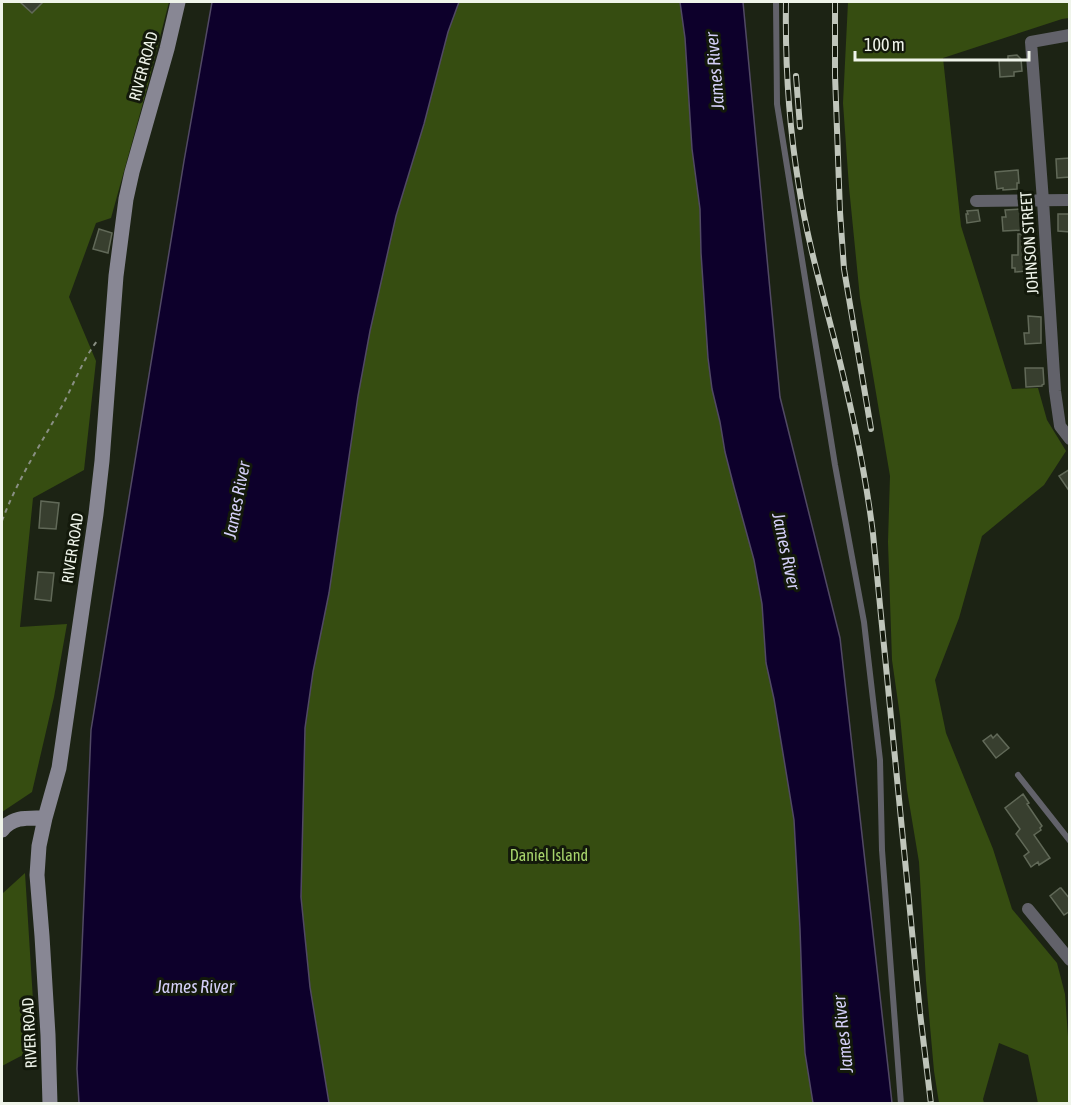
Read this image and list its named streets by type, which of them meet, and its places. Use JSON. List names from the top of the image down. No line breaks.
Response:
{"streets":{"street":["RIVER ROAD","JOHNSON STREET"]},"water":["James River"],"parks":["Daniel Island"],"scale_bar":"100 m"}
